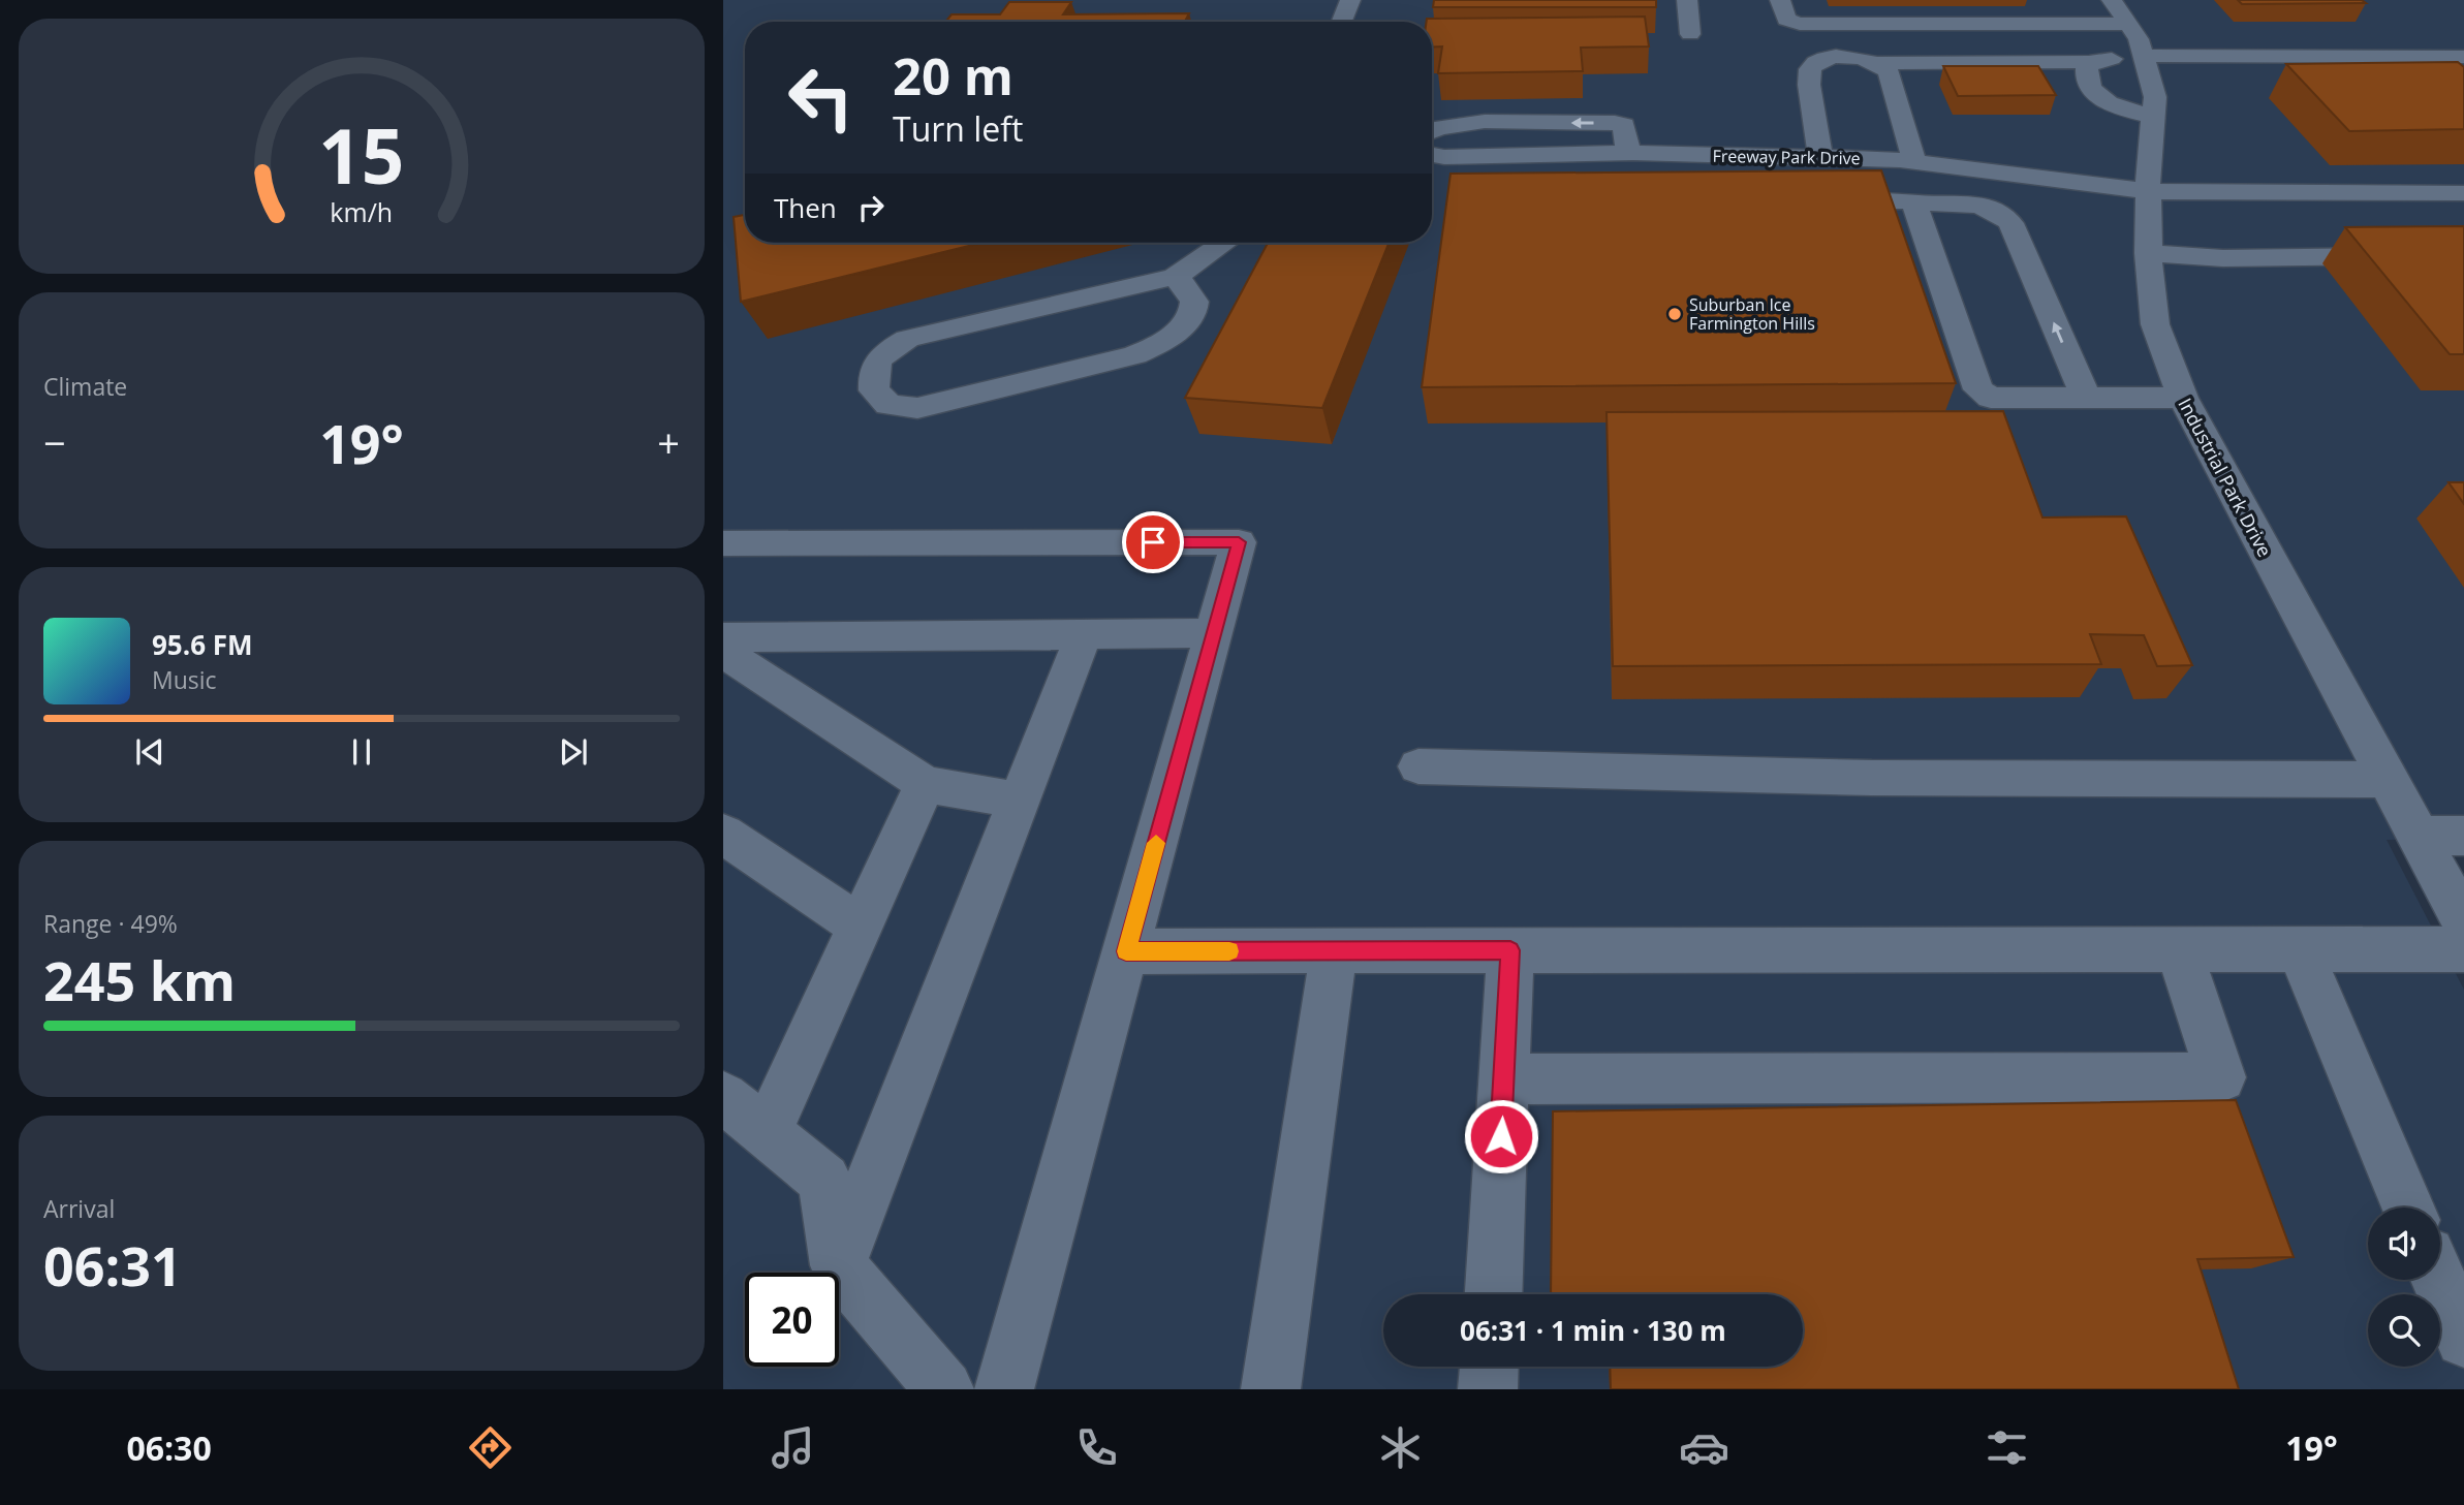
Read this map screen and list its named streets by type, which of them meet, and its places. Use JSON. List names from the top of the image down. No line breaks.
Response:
{"streets":{"street":["Freeway Park Drive","Industrial Park Drive"]},"crossings":[["Freeway Park Drive","Industrial Park Drive"]],"places":["Suburban Ice Farmington Hills"],"page":{"turn":["20 m","Turn left"],"then":"Then","tile":["Climate",["Range · 49%","245 km"],["Arrival","06:31"]],"heat":["−","19°","+"],"song":["95.6 FM","Music"],"limit":"20","trip":"06:31 · 1 min · 130 m","tabs":["06:30","19°"],"gauge":["15","km/h"]}}
